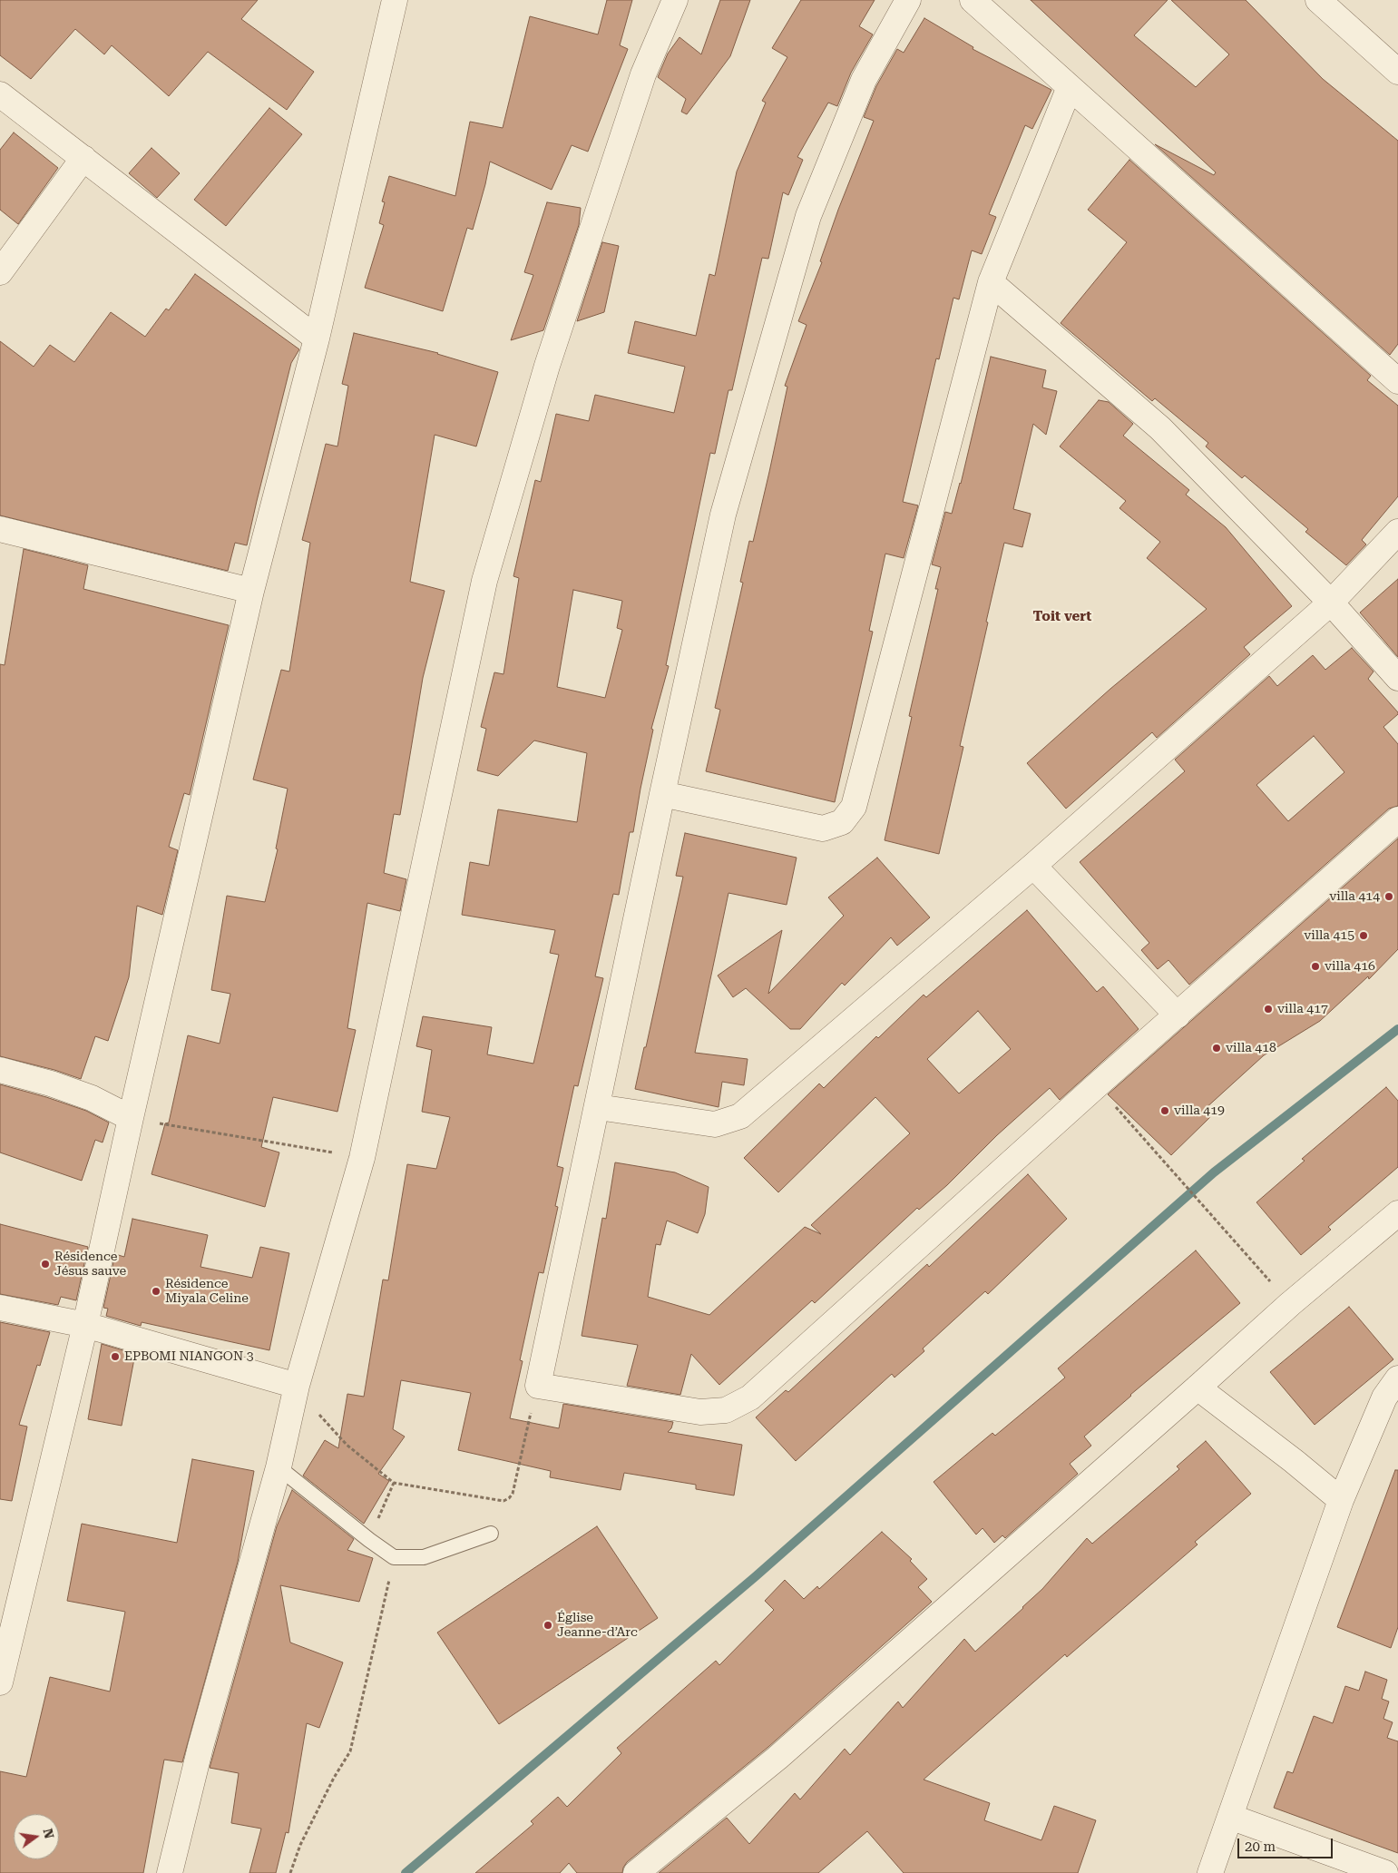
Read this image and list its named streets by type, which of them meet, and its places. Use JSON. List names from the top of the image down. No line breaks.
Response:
{"districts":["Toit vert"],"places":["villa 414","villa 415","villa 416","villa 417","villa 418","villa 419","Résidence Jésus sauve","Résidence Miyala Celine","EPBOMI NIANGON 3","Église Jeanne-d’Arc"],"scale_bar":"20 m","north":"right"}
